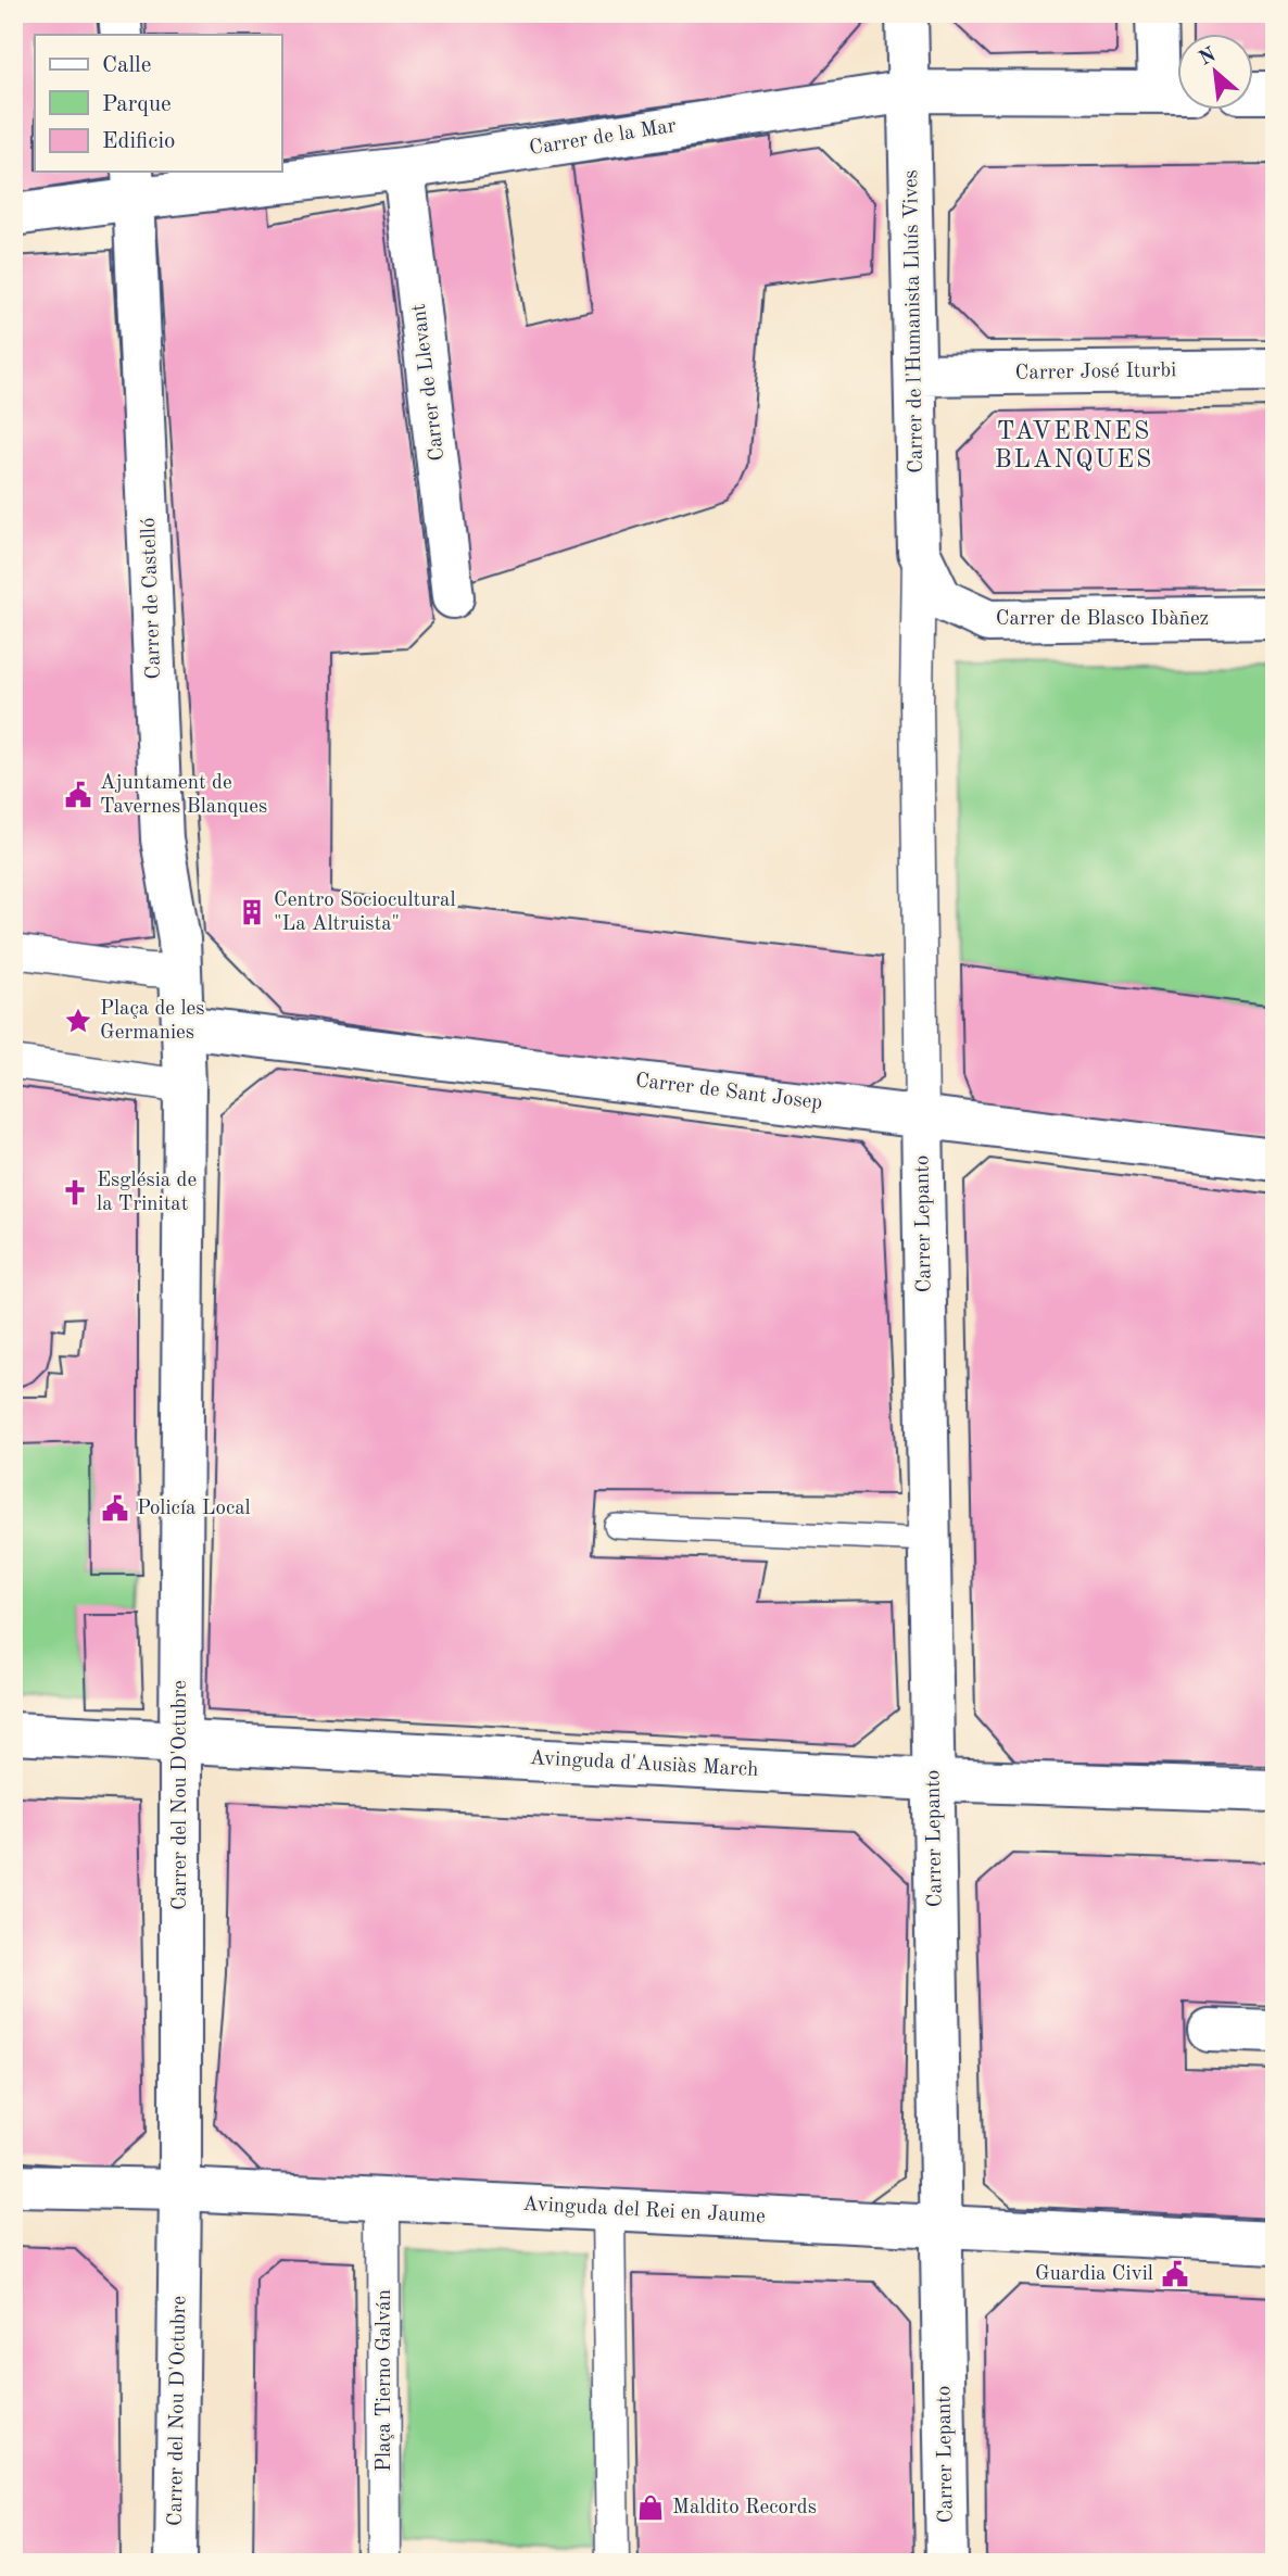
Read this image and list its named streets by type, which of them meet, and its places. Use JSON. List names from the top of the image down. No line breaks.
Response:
{"streets":{"street":["Carrer de la Mar","Carrer de l'Humanista Lluís Vives","Carrer José Iturbi","Carrer de Llevant","Carrer de Castelló","Carrer de Blasco Ibàñez","Carrer de Sant Josep","Carrer Lepanto","Avinguda d'Ausiàs March","Carrer del Nou D'Octubre","Avinguda del Rei en Jaume","Plaça Tierno Galván"]},"crossings":[["Carrer de la Mar","Carrer de l'Humanista Lluís Vives"],["Carrer de la Mar","Carrer de Llevant"],["Carrer de la Mar","Carrer de Castelló"],["Carrer de l'Humanista Lluís Vives","Carrer José Iturbi"],["Carrer de l'Humanista Lluís Vives","Carrer de Blasco Ibàñez"],["Carrer de Castelló","Carrer de Sant Josep"],["Carrer de Castelló","Carrer del Nou D'Octubre"],["Carrer de Sant Josep","Carrer Lepanto"],["Carrer de Sant Josep","Carrer del Nou D'Octubre"],["Carrer Lepanto","Avinguda d'Ausiàs March"],["Carrer Lepanto","Avinguda del Rei en Jaume"],["Avinguda d'Ausiàs March","Carrer del Nou D'Octubre"],["Carrer del Nou D'Octubre","Avinguda del Rei en Jaume"],["Avinguda del Rei en Jaume","Plaça Tierno Galván"]],"districts":["TAVERNES BLANQUES"],"places":{"public building":["Ajuntament de Tavernes Blanques","Policía Local","Guardia Civil"],"building":["Centro Sociocultural \"La Altruista\""],"place":["Plaça de les Germanies"],"church":["Església de la Trinitat"],"shop":["Maldito Records"]},"legend":["Calle","Parque","Edificio"],"north":"top left"}
